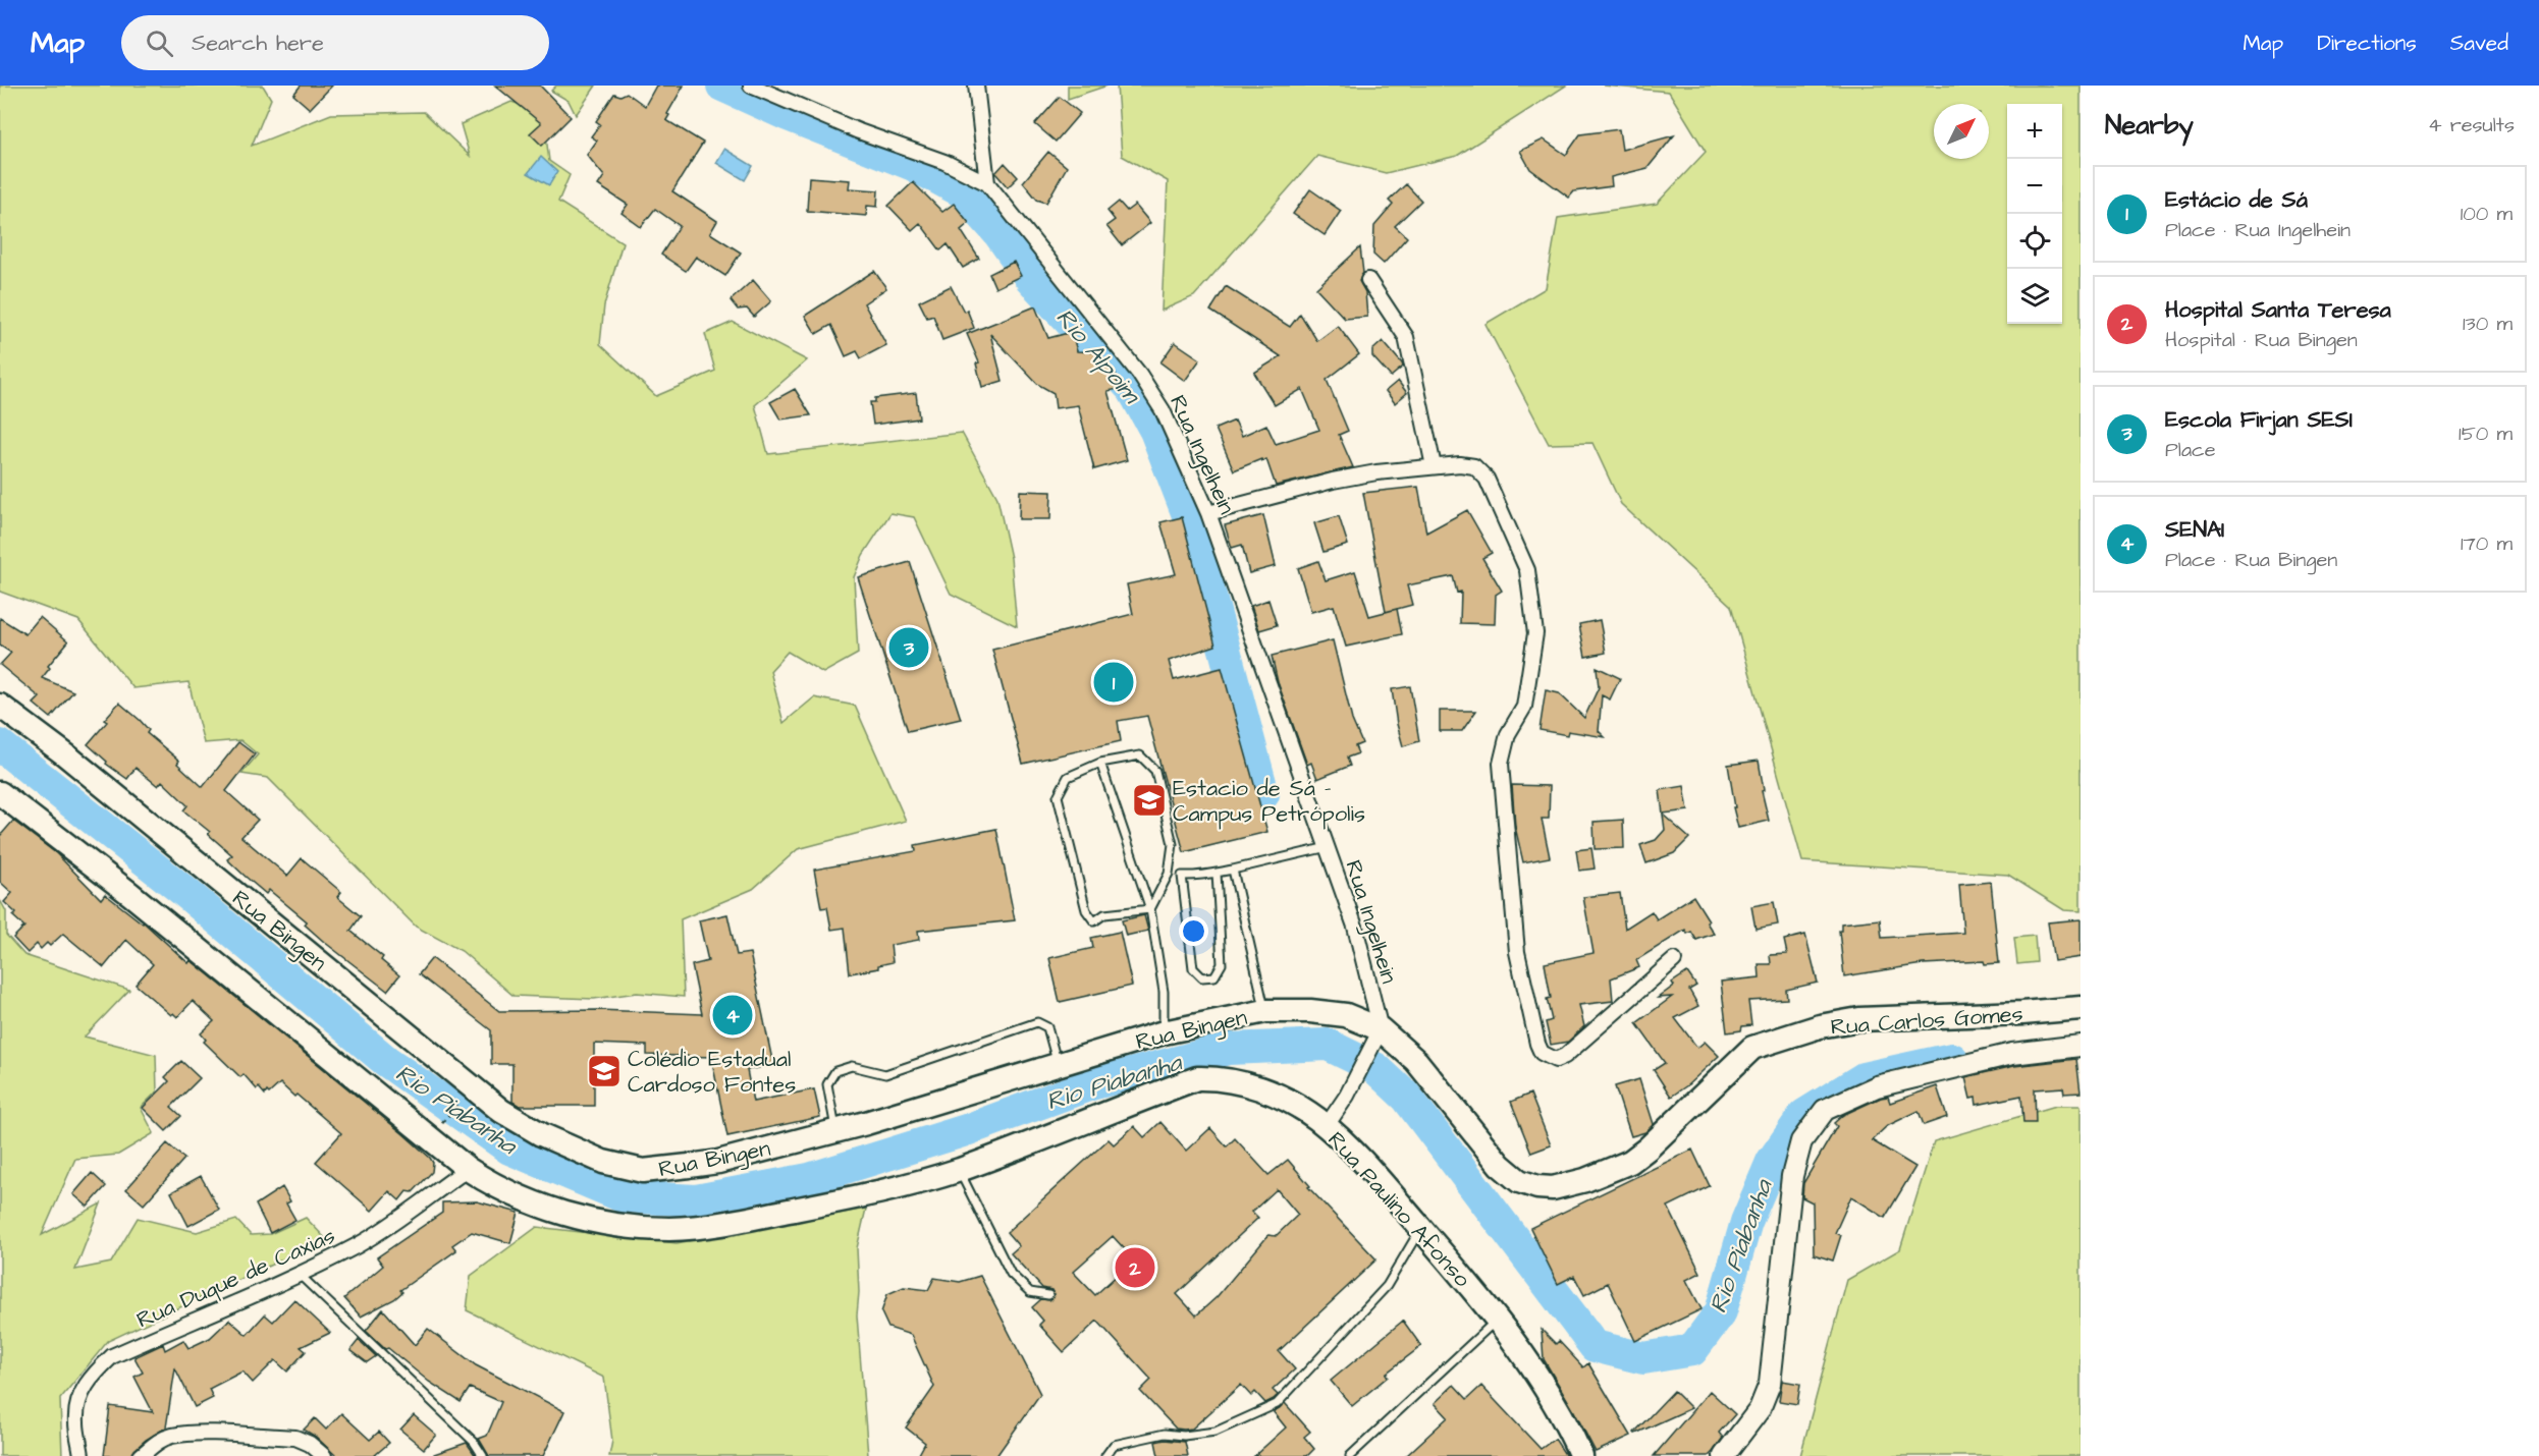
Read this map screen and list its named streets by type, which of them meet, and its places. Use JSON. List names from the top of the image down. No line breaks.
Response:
{"streets":{"main road":["Rua Bingen","Rua Carlos Gomes","Rua Paulino Afonso"],"street":["Rua Ingelhein","Rua Duque de Caxias"]},"crossings":[["Rua Ingelhein","Rua Bingen"],["Rua Ingelhein","Rua Carlos Gomes"],["Rua Ingelhein","Rua Paulino Afonso"],["Rua Bingen","Rua Carlos Gomes"],["Rua Bingen","Rua Paulino Afonso"],["Rua Carlos Gomes","Rua Paulino Afonso"]],"water":["Rio Alpoim","Rio Piabanha"],"places":{"school or university":["Estacio de Sá - Campus Petrópolis","Colédio Estadual Cardoso Fontes"]},"north":"top right","page":{"header":"Map","search":"Search here","nav":["Map","Directions","Saved"],"heading":["Nearby","4 results"],"map_buttons":["+","−"],"list":[{"mark":"1","name":"Estácio de Sá","note":"Place · Rua Ingelhein","value":"100 m"},{"mark":"2","name":"Hospital Santa Teresa","note":"Hospital · Rua Bingen","value":"130 m"},{"mark":"3","name":"Escola Firjan SESI","note":"Place","value":"150 m"},{"mark":"4","name":"SENAI","note":"Place · Rua Bingen","value":"170 m"}],"pins":["3","1","4","2"]}}
